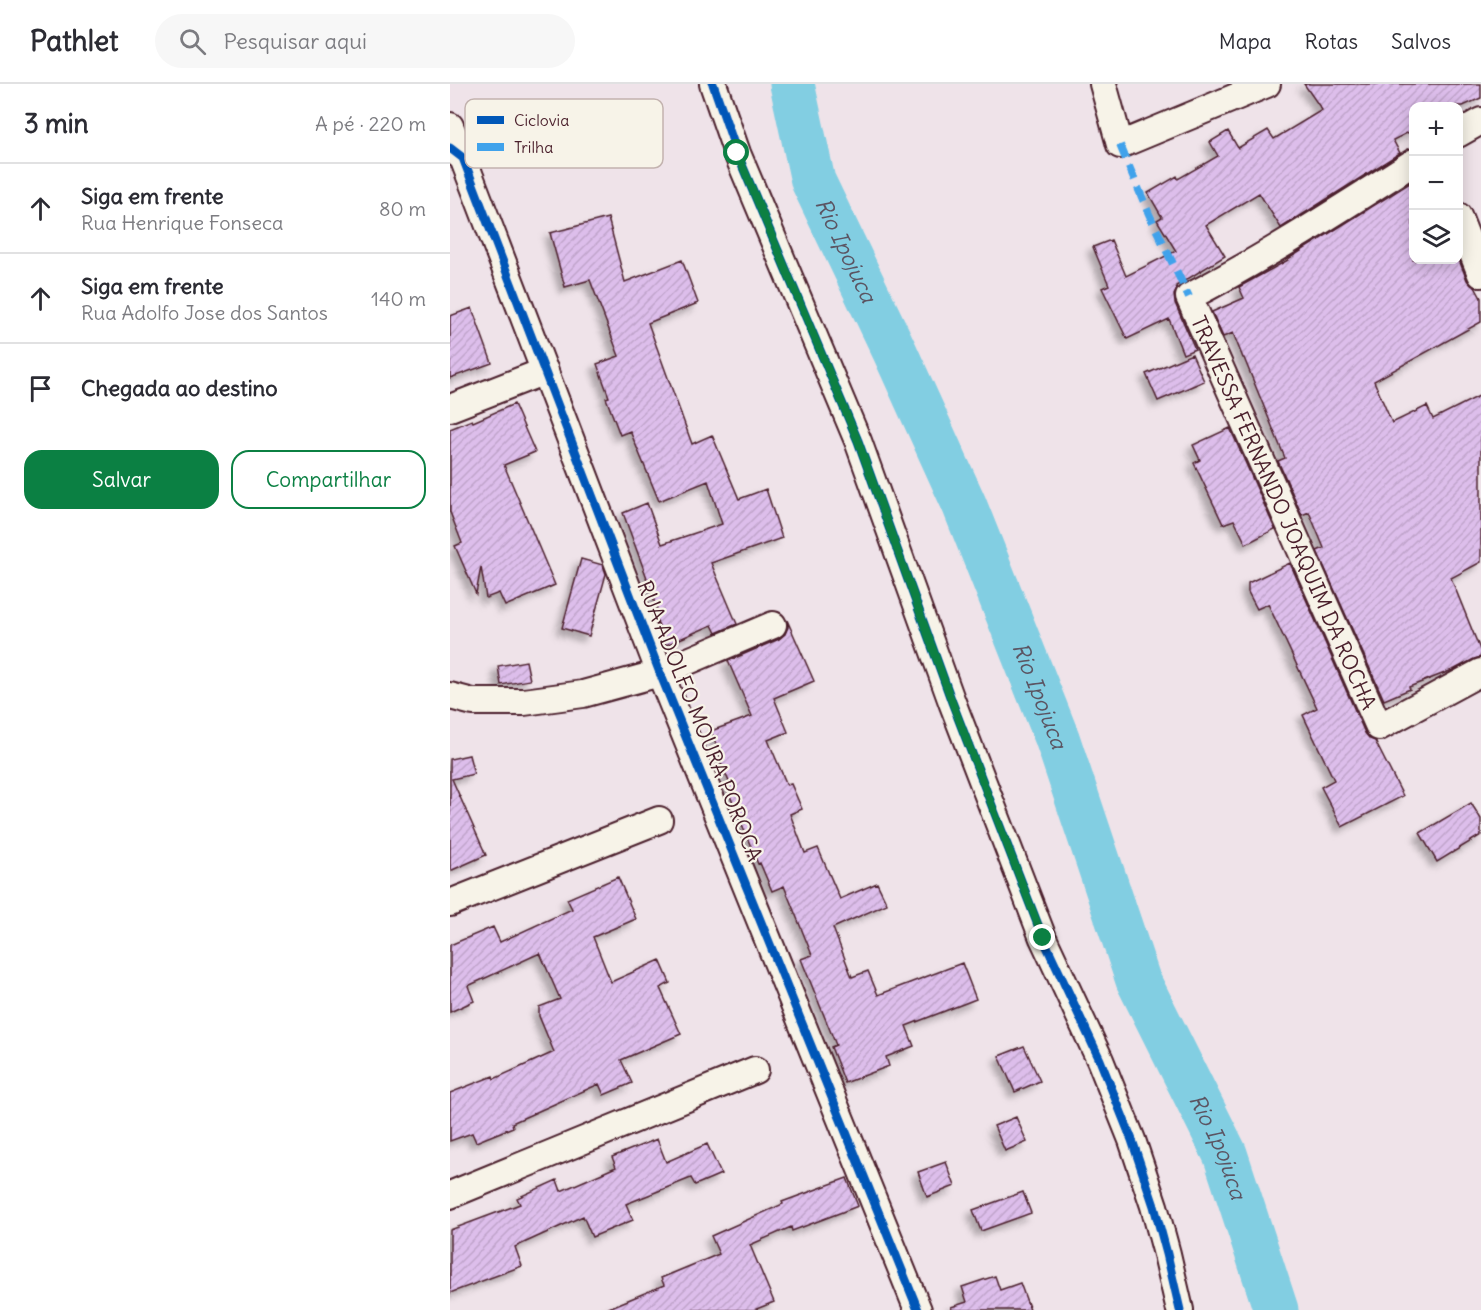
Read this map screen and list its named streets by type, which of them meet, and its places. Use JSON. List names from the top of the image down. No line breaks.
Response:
{"streets":{"street":["TRAVESSA FERNANDO JOAQUIM DA ROCHA","RUA ADOLFO MOURA POROCA"]},"water":["Rio Ipojuca"],"legend":["Ciclovia","Trilha"],"page":{"header":"Pathlet","search":"Pesquisar aqui","nav":["Mapa","Rotas","Salvos"],"heading":["3 min","A pé · 220 m"],"map_buttons":["+","−"],"list":[["Siga em frente","Rua Henrique Fonseca","80 m"],["Siga em frente","Rua Adolfo Jose dos Santos","140 m"],"Chegada ao destino"],"buttons":["Salvar","Compartilhar"]}}
